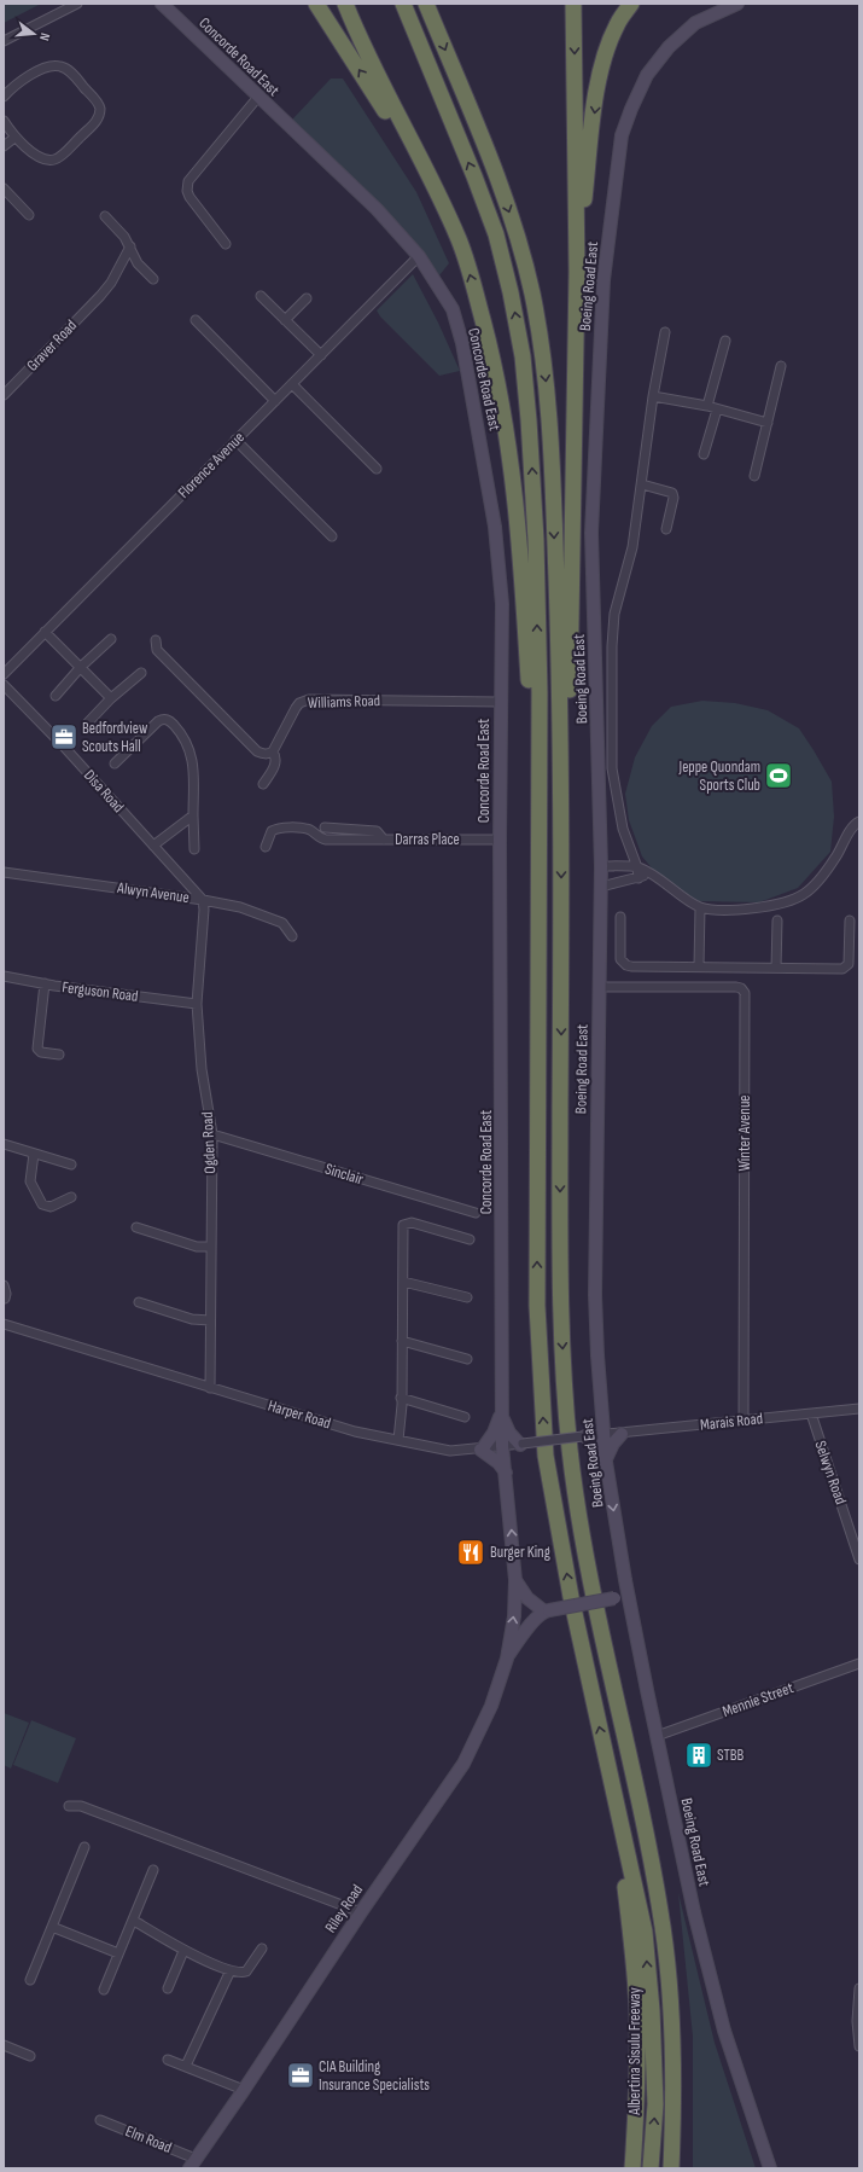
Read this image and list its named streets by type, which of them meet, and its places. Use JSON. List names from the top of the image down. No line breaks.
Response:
{"streets":{"highway":["Albertina Sisulu Freeway"],"main road":["Concorde Road East","Boeing Road East","Riley Road"],"street":["Graver Road","Florence Avenue","Williams Road","Disa Road","Darras Place","Alwyn Avenue","Ferguson Road","Winter Avenue","Ogden Road","Sinclair","Harper Road","Marais Road","Selwyn Road","Mennie Street","Elm Road"]},"crossings":[["Concorde Road East","Florence Avenue"],["Concorde Road East","Williams Road"],["Concorde Road East","Darras Place"],["Concorde Road East","Harper Road"],["Concorde Road East","Riley Road"],["Boeing Road East","Winter Avenue"],["Boeing Road East","Harper Road"],["Boeing Road East","Marais Road"],["Boeing Road East","Mennie Street"],["Disa Road","Alwyn Avenue"],["Disa Road","Ogden Road"],["Alwyn Avenue","Ogden Road"],["Ferguson Road","Ogden Road"],["Winter Avenue","Marais Road"],["Ogden Road","Sinclair"],["Ogden Road","Harper Road"],["Harper Road","Marais Road"],["Marais Road","Selwyn Road"],["Riley Road","Elm Road"]],"places":{"office":["Bedfordview Scouts Hall","CIA Building Insurance Specialists"],"sports":["Jeppe Quondam Sports Club"],"restaurant":["Burger King"],"building":["STBB"]},"north":"right"}
